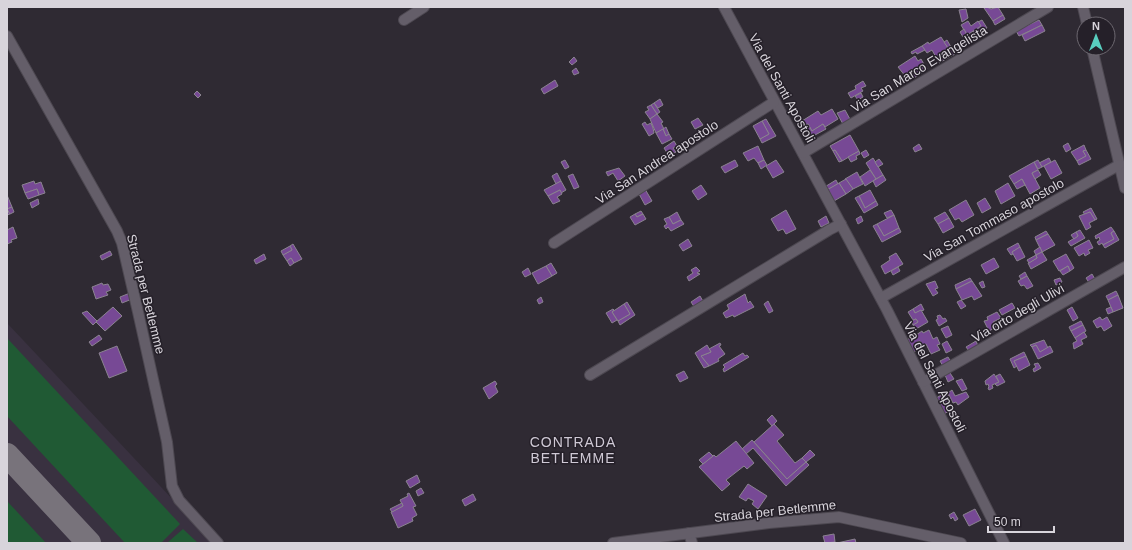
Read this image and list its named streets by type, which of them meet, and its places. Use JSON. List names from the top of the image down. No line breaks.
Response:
{"streets":{"street":["Via San Marco Evangelista","Via del Santi Apostoli","Via San Andrea apostolo","Via San Tommaso apostolo","Strada per Betlemme","Via orto degli Ulivi"]},"crossings":[["Via San Marco Evangelista","Via del Santi Apostoli"],["Via del Santi Apostoli","Via San Andrea apostolo"],["Via del Santi Apostoli","Via San Tommaso apostolo"],["Via del Santi Apostoli","Via orto degli Ulivi"]],"districts":["CONTRADA BETLEMME"],"scale_bar":"50 m","north":"top"}
